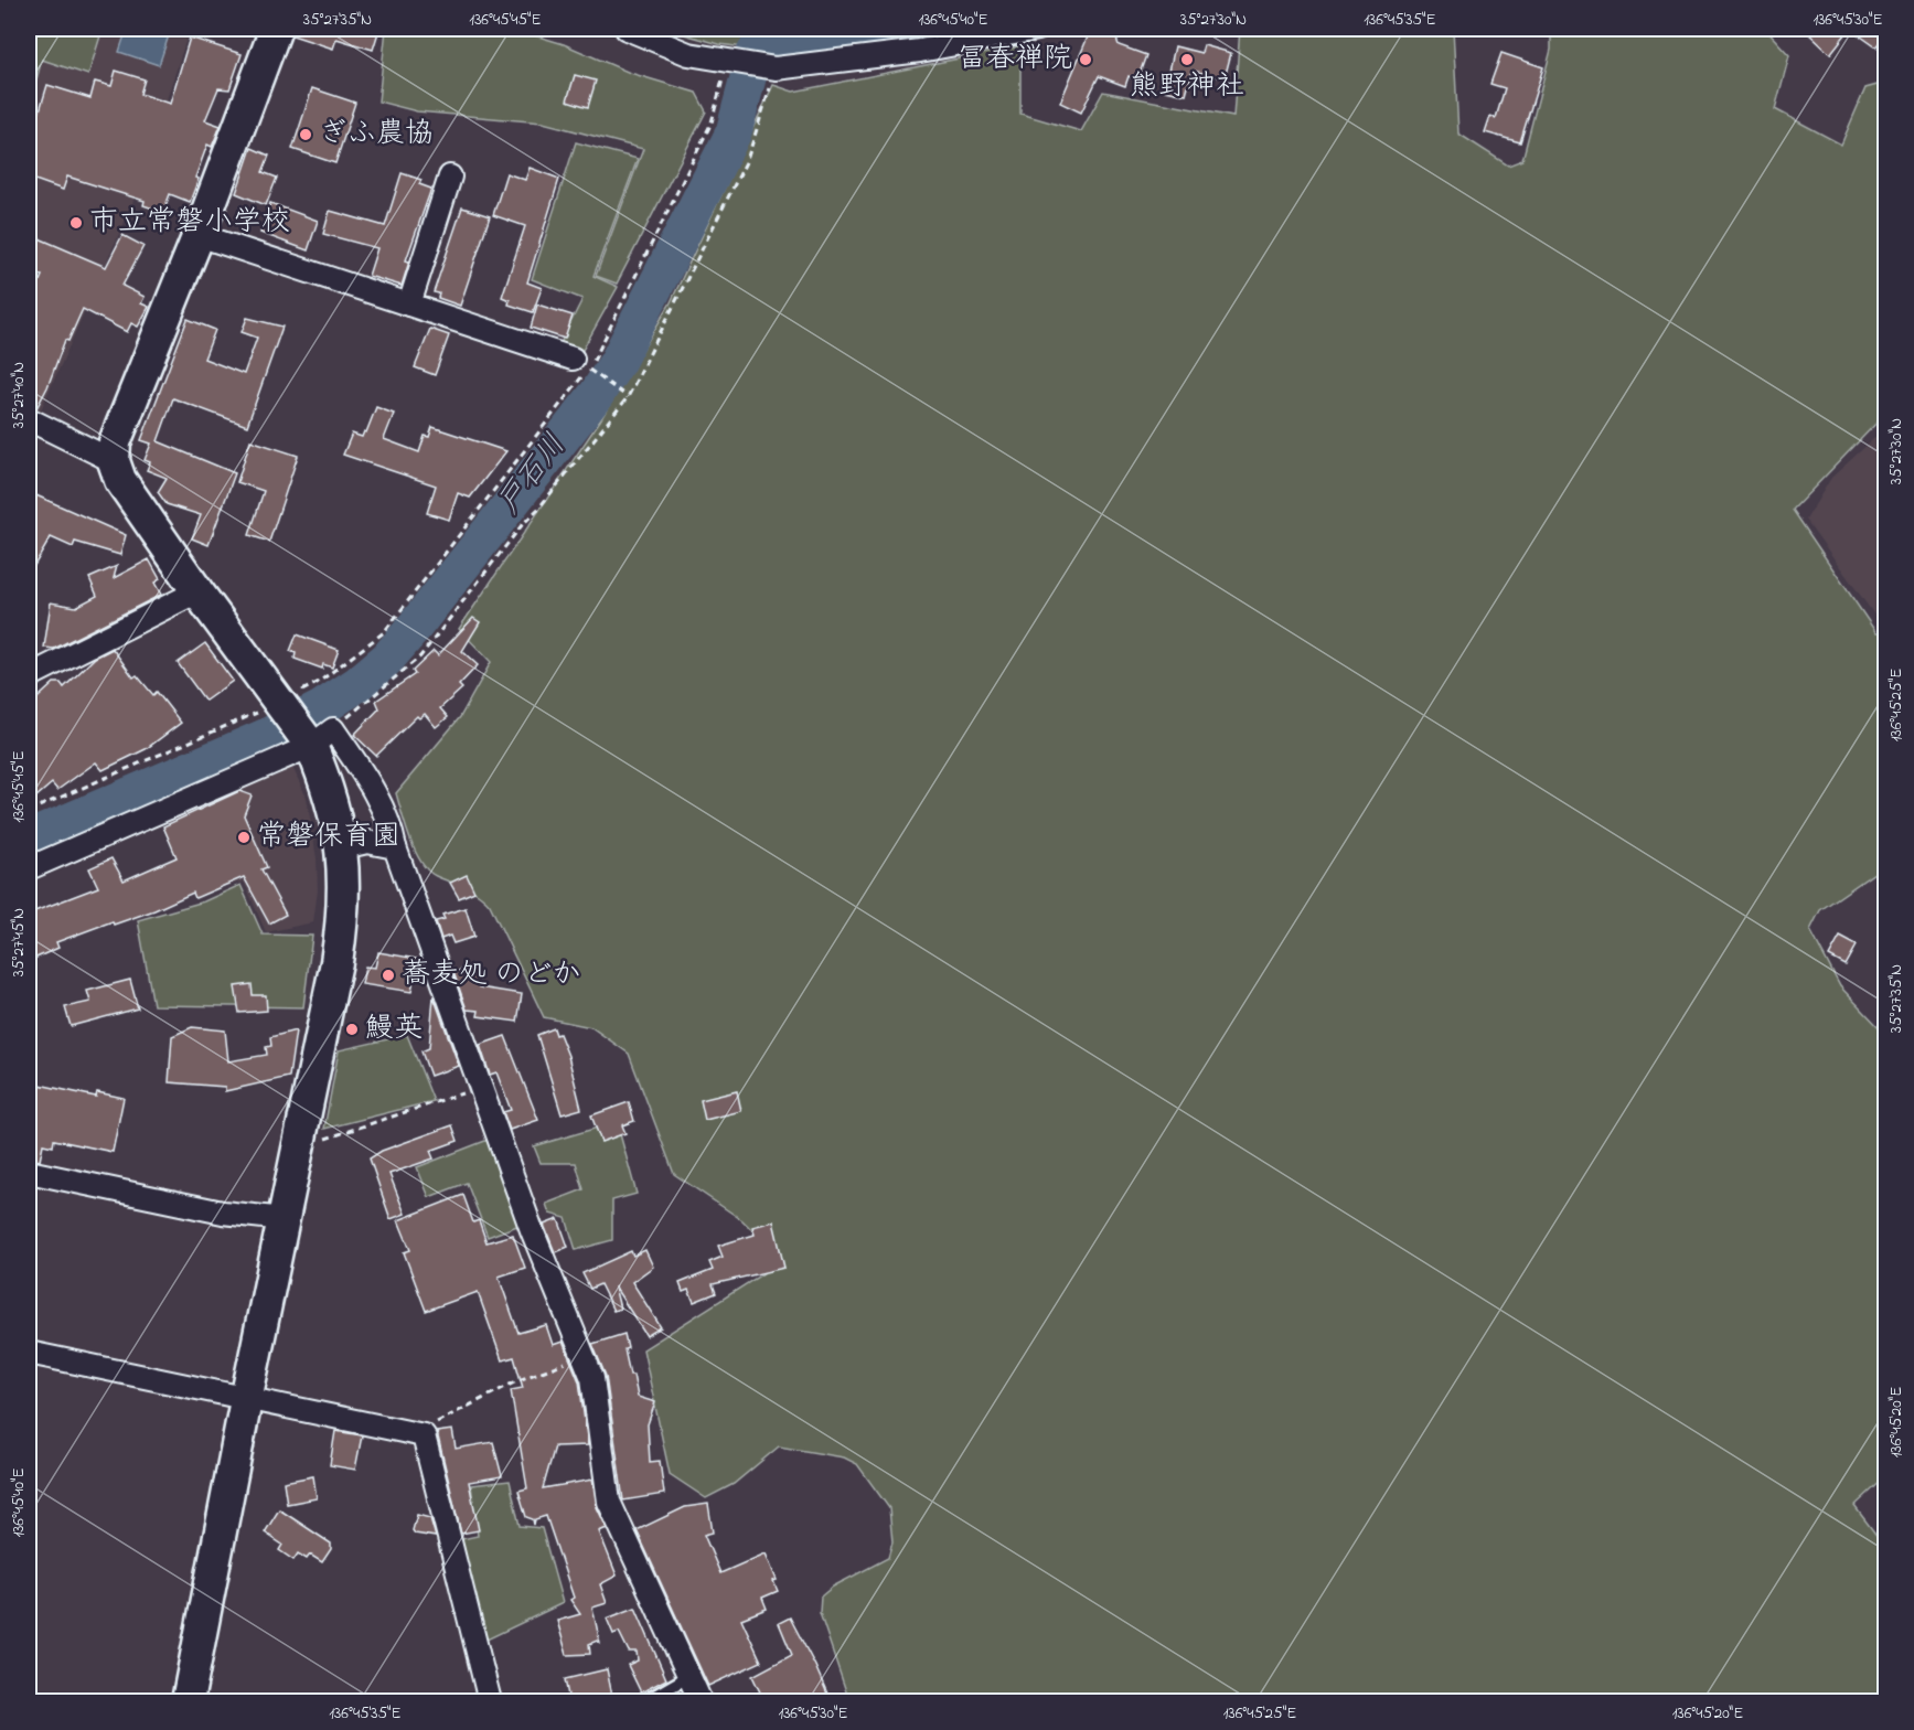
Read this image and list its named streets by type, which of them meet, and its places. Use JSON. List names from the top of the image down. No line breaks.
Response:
{"water":["戸石川"],"places":["冨春禅院","熊野神社","ぎふ農協","市立常磐小学校","常磐保育園","蕎麦処 のどか","鰻英"],"coordinates":["35°27'35\"N","136°45'45\"E","136°45'40\"E","35°27'30\"N","136°45'35\"E","136°45'30\"E","35°27'40\"N","136°45'25\"E","35°27'45\"N","136°45'20\"E"]}
